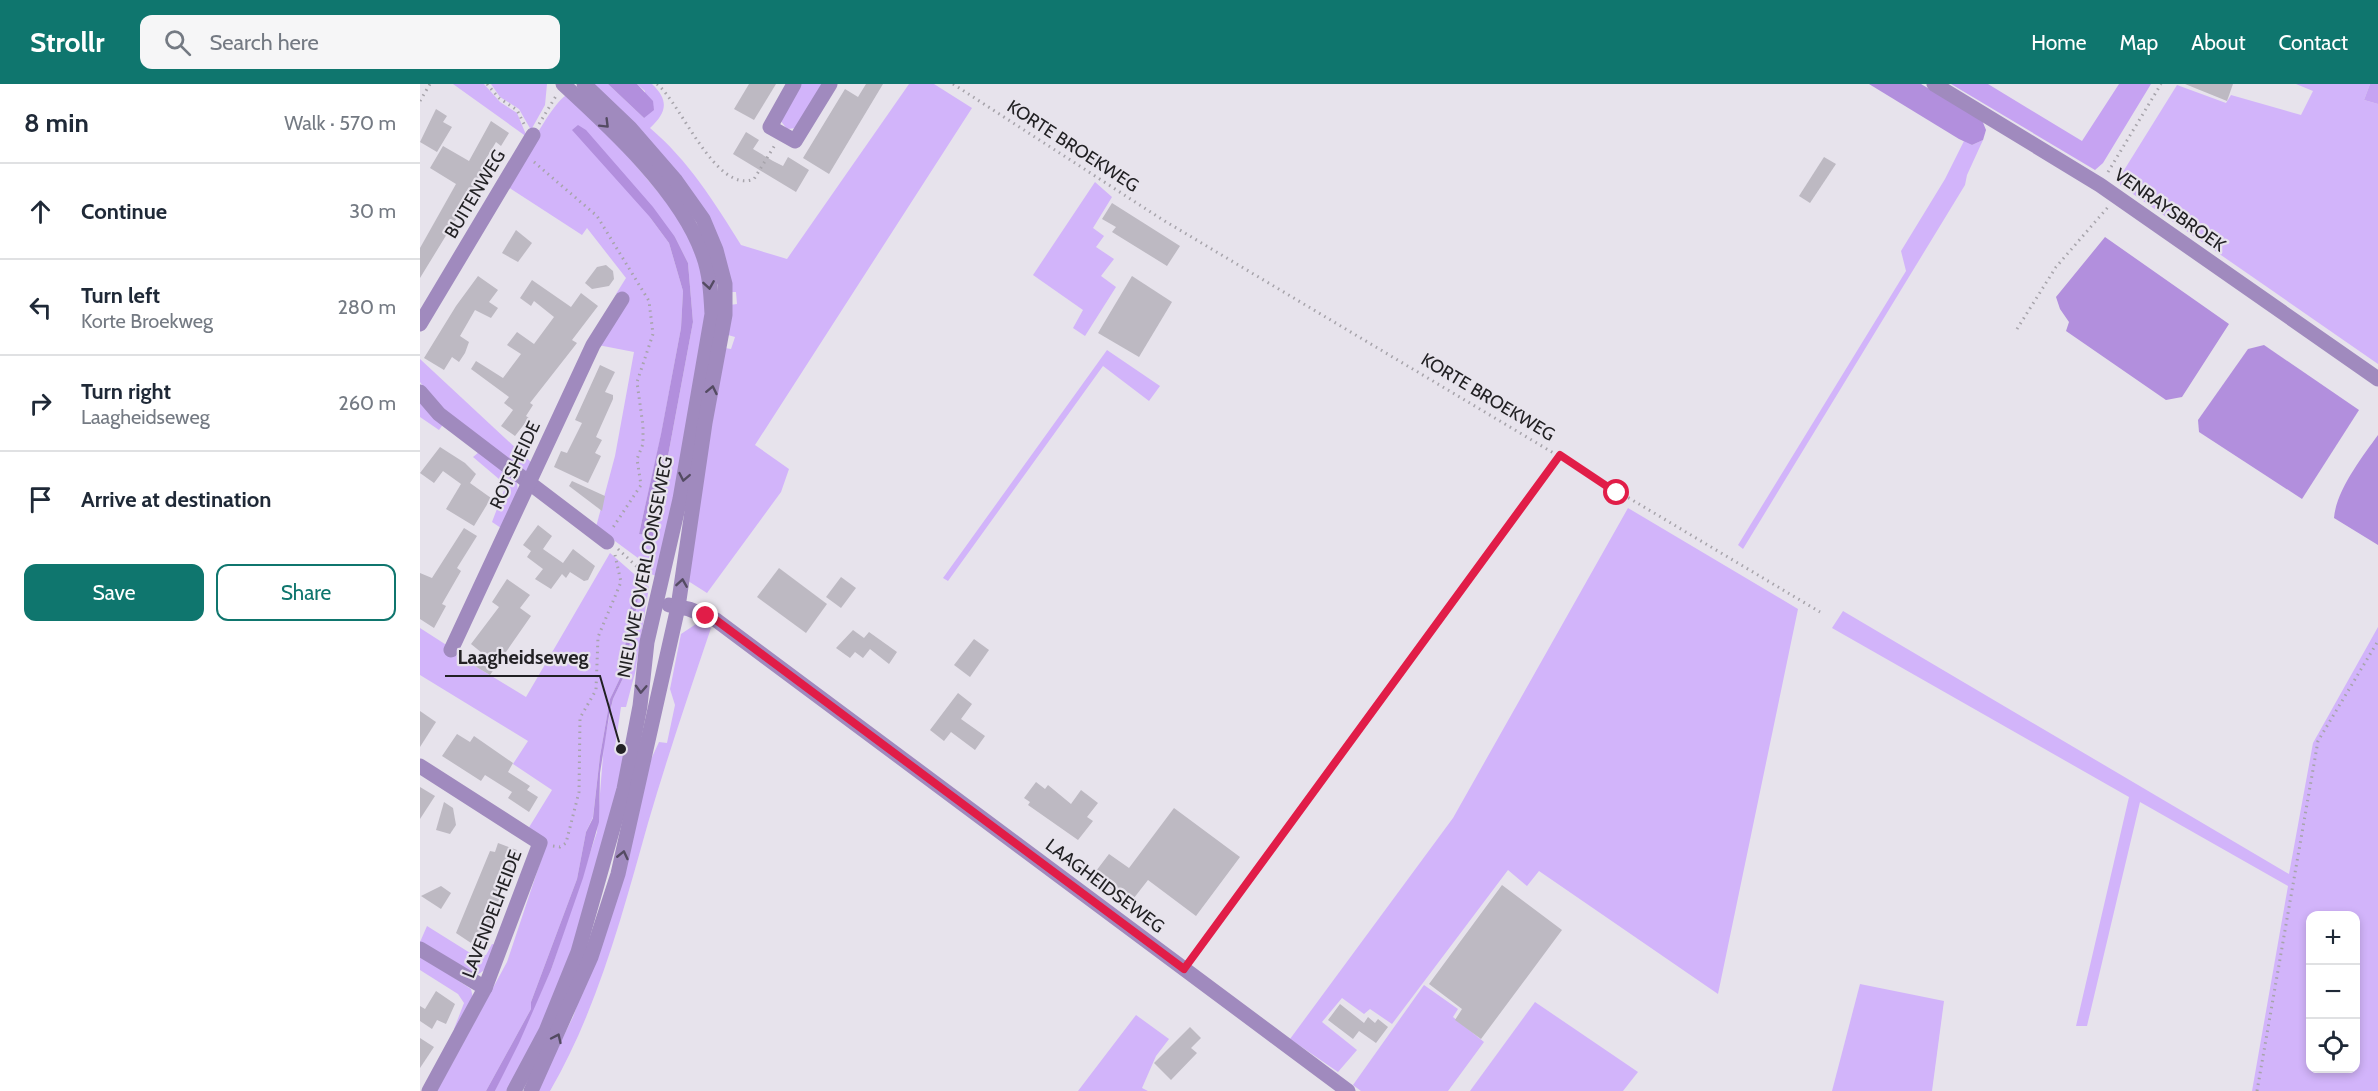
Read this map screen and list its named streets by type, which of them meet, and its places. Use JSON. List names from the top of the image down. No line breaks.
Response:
{"streets":{"street":["BUITENWEG","VENRAYSBROEK","ROTSHEIDE","NIEUWE OVERLOONSEWEG","LAAGHEIDSEWEG","LAVENDELHEIDE"],"path":["KORTE BROEKWEG"]},"crossings":[["KORTE BROEKWEG","LAAGHEIDSEWEG"],["NIEUWE OVERLOONSEWEG","LAAGHEIDSEWEG"]],"places":["Laagheidseweg"],"page":{"header":"Strollr","search":"Search here","nav":["Home","Map","About","Contact"],"heading":["8 min","Walk · 570 m"],"list":[["Continue","30 m"],["Turn left","Korte Broekweg","280 m"],["Turn right","Laagheidseweg","260 m"],"Arrive at destination"],"buttons":["Save","Share"],"map_buttons":["+","−"]}}
